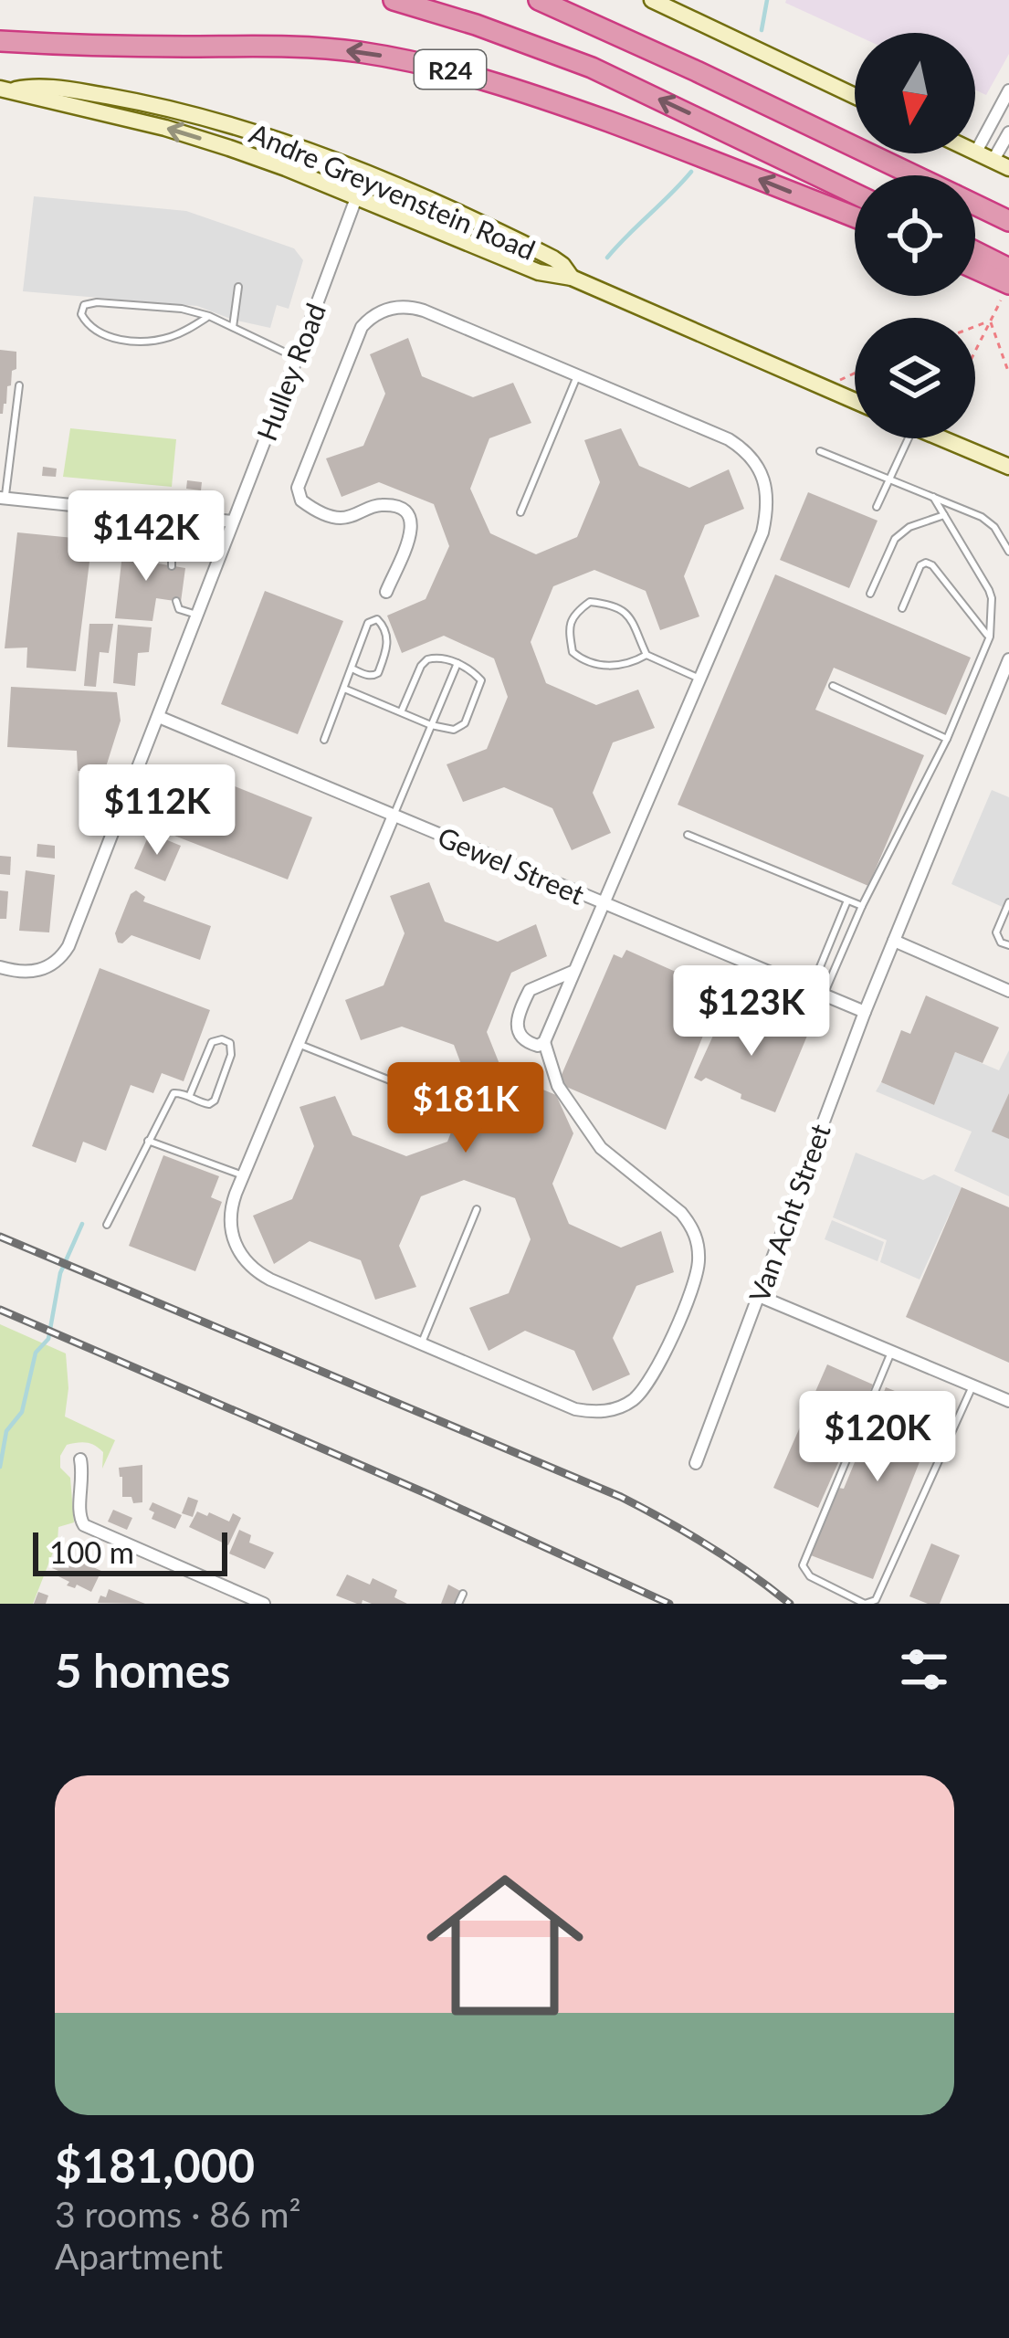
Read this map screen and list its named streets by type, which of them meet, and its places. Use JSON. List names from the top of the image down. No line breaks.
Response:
{"streets":{"highway":["R24"],"main road":["Andre Greyvenstein Road"],"street":["Hulley Road","Gewel Street","Van Acht Street"]},"crossings":[["Andre Greyvenstein Road","Hulley Road"],["Hulley Road","Gewel Street"],["Gewel Street","Van Acht Street"]],"scale_bar":"100 m","north":"bottom","page":{"price":["$142K","$112K","$123K","$181K","$120K"],"scale":"100 m","heading":"5 homes","list":[{"name":"$181,000","note":"3 rooms · 86 m² · Apartment"}]}}
